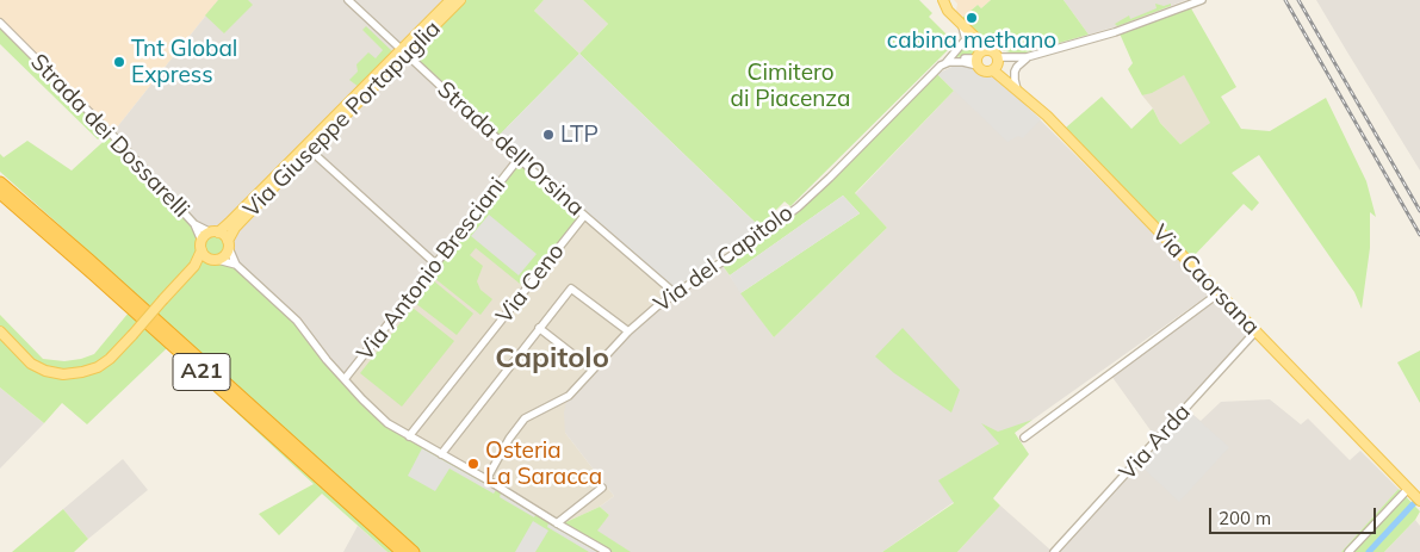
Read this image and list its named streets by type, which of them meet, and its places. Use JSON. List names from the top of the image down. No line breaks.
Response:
{"streets":{"highway":["A21"],"main road":["Via Giuseppe Portapuglia","Via Caorsana"],"street":["Strada dei Dossarelli","Strada dell'Orsina","Via del Capitolo","Via Antonio Bresciani","Via Ceno","Via Arda"]},"crossings":[["Via Giuseppe Portapuglia","Strada dei Dossarelli"],["Via Giuseppe Portapuglia","Strada dell'Orsina"],["Strada dell'Orsina","Via del Capitolo"],["Strada dell'Orsina","Via Antonio Bresciani"],["Strada dell'Orsina","Via Ceno"],["Via Caorsana","Via Arda"]],"districts":["Capitolo"],"parks":["Cimitero di Piacenza"],"places":["cabina methano","Tnt Global Express","LTP","Osteria La Saracca"],"scale_bar":"200 m"}
